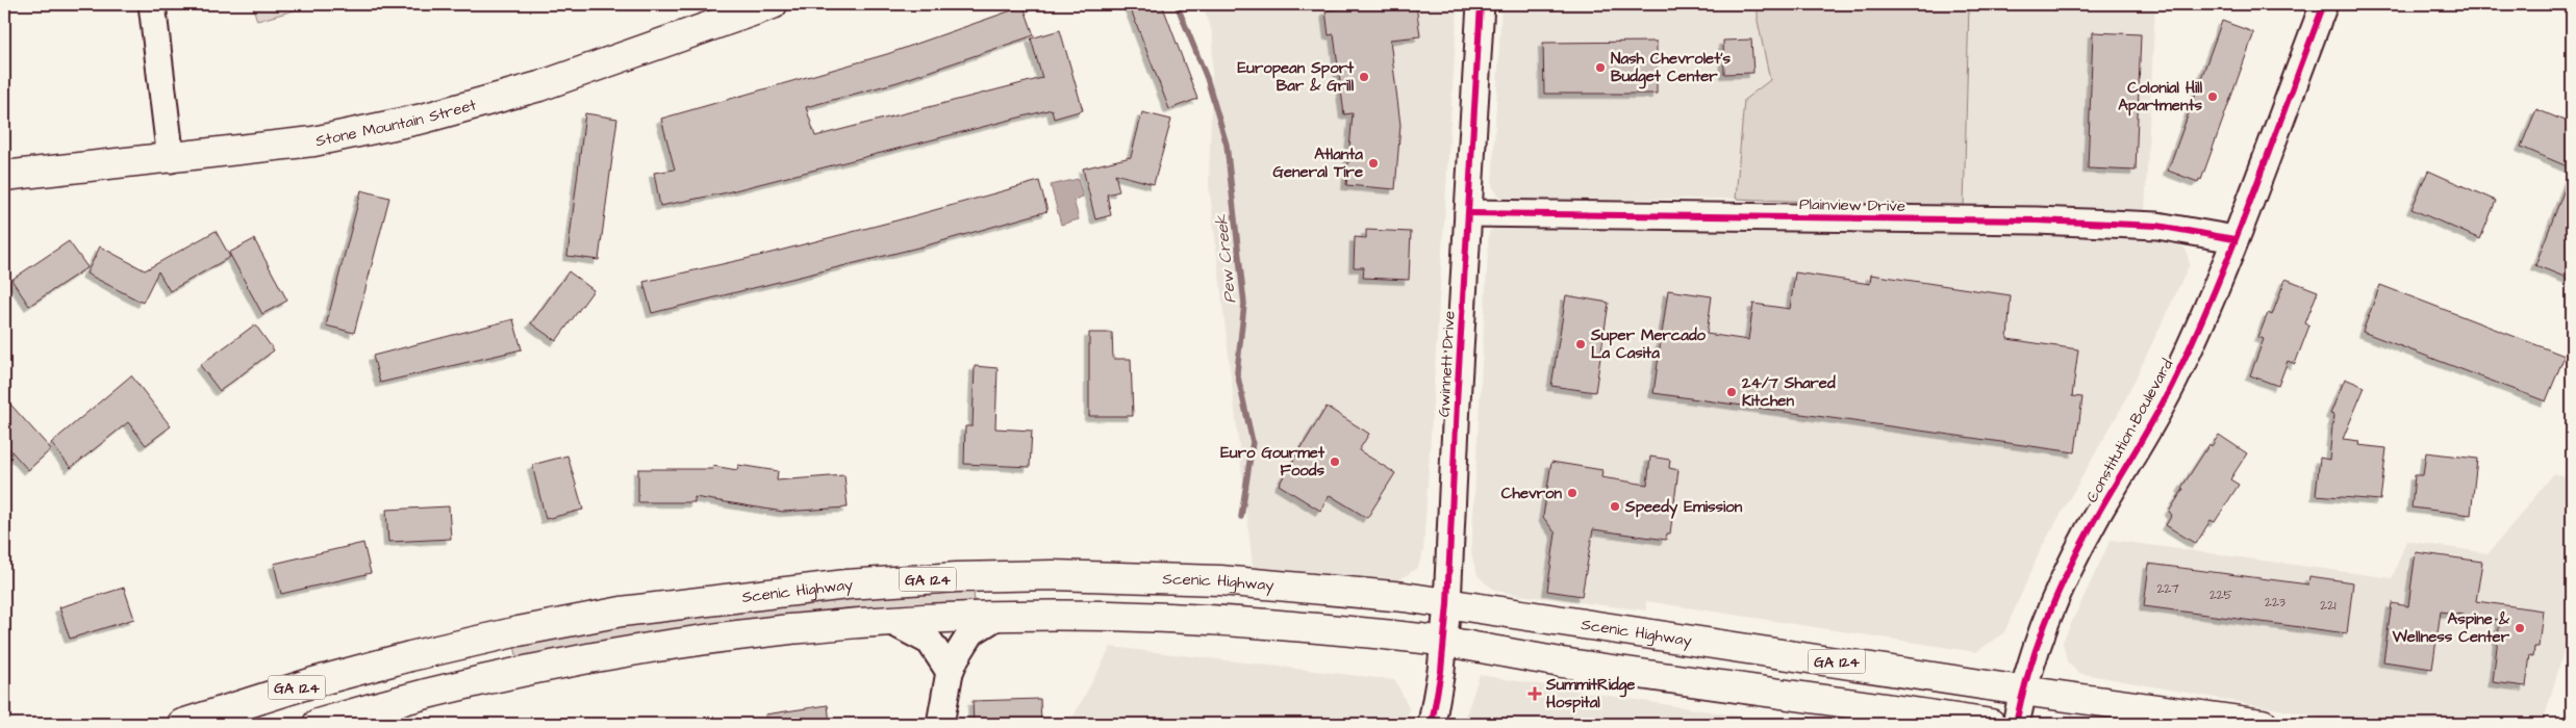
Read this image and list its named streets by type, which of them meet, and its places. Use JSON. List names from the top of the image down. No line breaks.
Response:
{"streets":{"main road":["Stone Mountain Street","GA 124","Scenic Highway"],"street":["Plainview Drive","Gwinnett Drive","Constitution Boulevard"]},"crossings":[["Plainview Drive","Gwinnett Drive"],["Plainview Drive","Constitution Boulevard"],["Gwinnett Drive","GA 124"],["Gwinnett Drive","Scenic Highway"],["Constitution Boulevard","Scenic Highway"]],"water":["Pew Creek"],"places":{"other":["Nash Chevrolet's Budget Center","European Sport Bar & Grill","Colonial Hill Apartments","Atlanta General Tire","Super Mercado La Casita","24/7 Shared Kitchen","Euro Gourmet Foods","Chevron","Speedy Emission","Aspine & Wellness Center"],"health":["SummitRidge Hospital"]},"house_numbers":["227","225","223","221"]}
